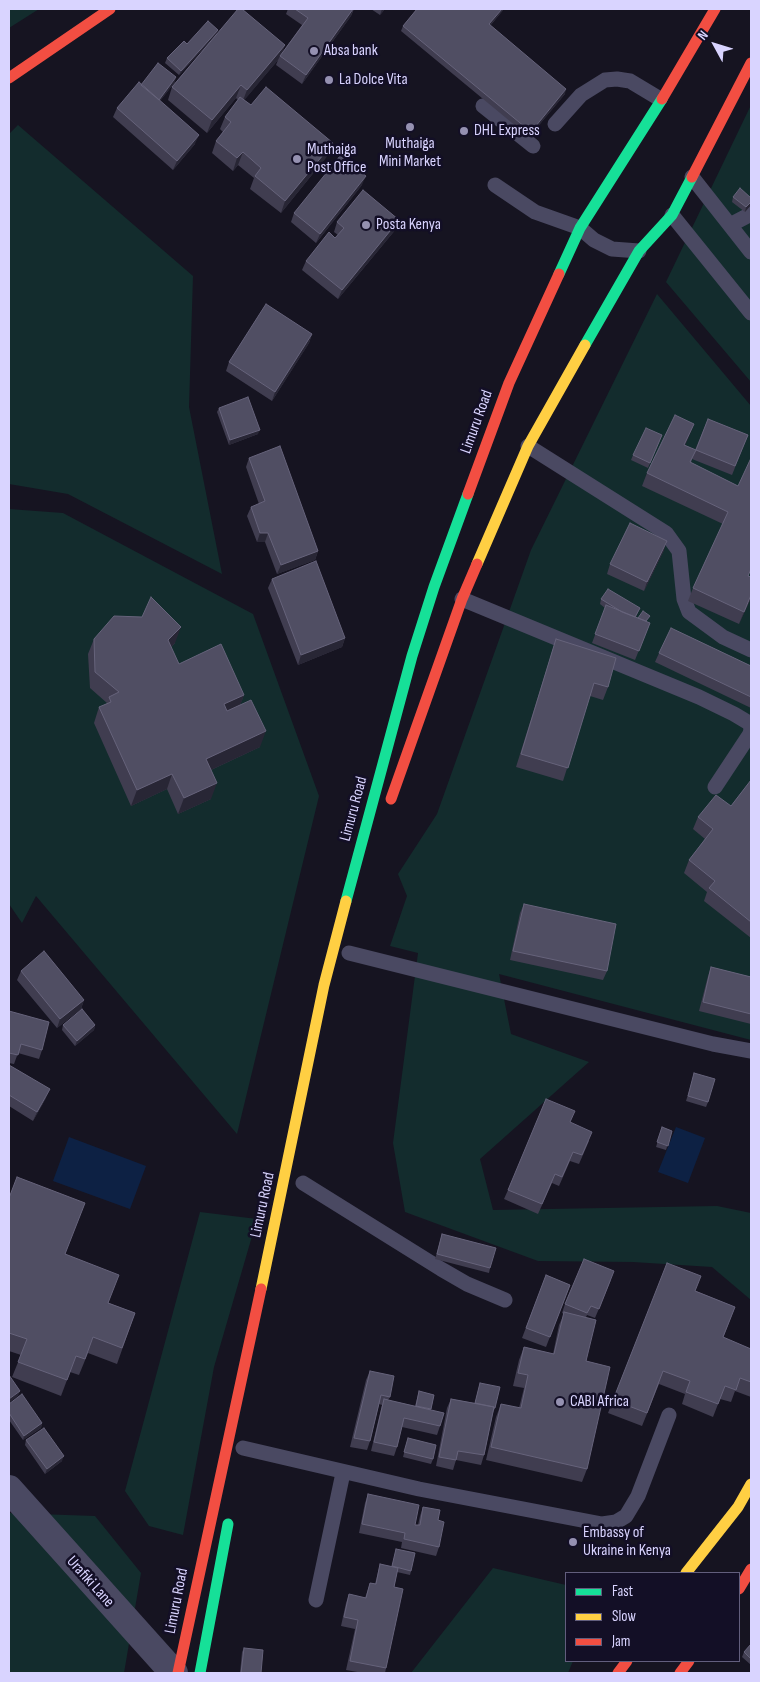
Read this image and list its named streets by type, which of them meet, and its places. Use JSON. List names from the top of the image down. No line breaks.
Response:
{"streets":{"main road":["Limuru Road"],"street":["Urafiki Lane"]},"crossings":[["Limuru Road","Urafiki Lane"]],"places":["Absa bank","La Dolce Vita","Muthaiga Mini Market","DHL Express","Muthaiga Post Office","Posta Kenya","CABI Africa","Embassy of Ukraine in Kenya"],"legend":["Fast","Slow","Jam"],"north":"top left"}
